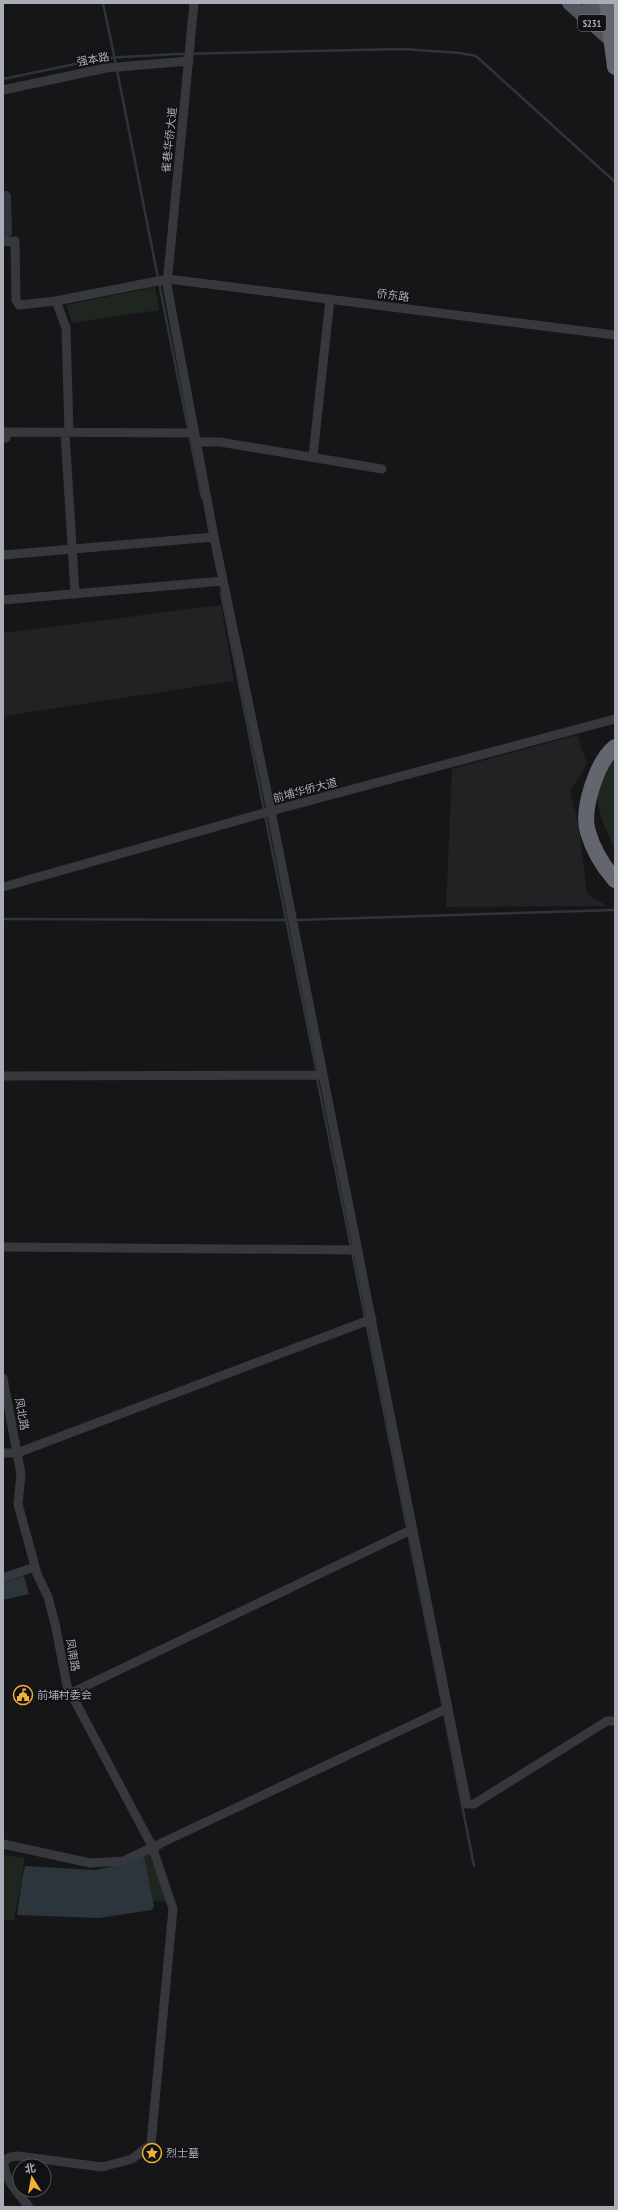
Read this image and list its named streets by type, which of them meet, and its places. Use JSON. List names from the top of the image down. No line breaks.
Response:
{"streets":{"main road":["S231"],"street":["强本路","雀巷华侨大道","侨东路","前埔华侨大道","凤北路","凤南路"]},"crossings":[["强本路","雀巷华侨大道"],["雀巷华侨大道","侨东路"],["雀巷华侨大道","前埔华侨大道"],["凤北路","凤南路"]],"places":{"public building":["前埔村委会"],"place":["烈士墓"]},"north":"top"}
